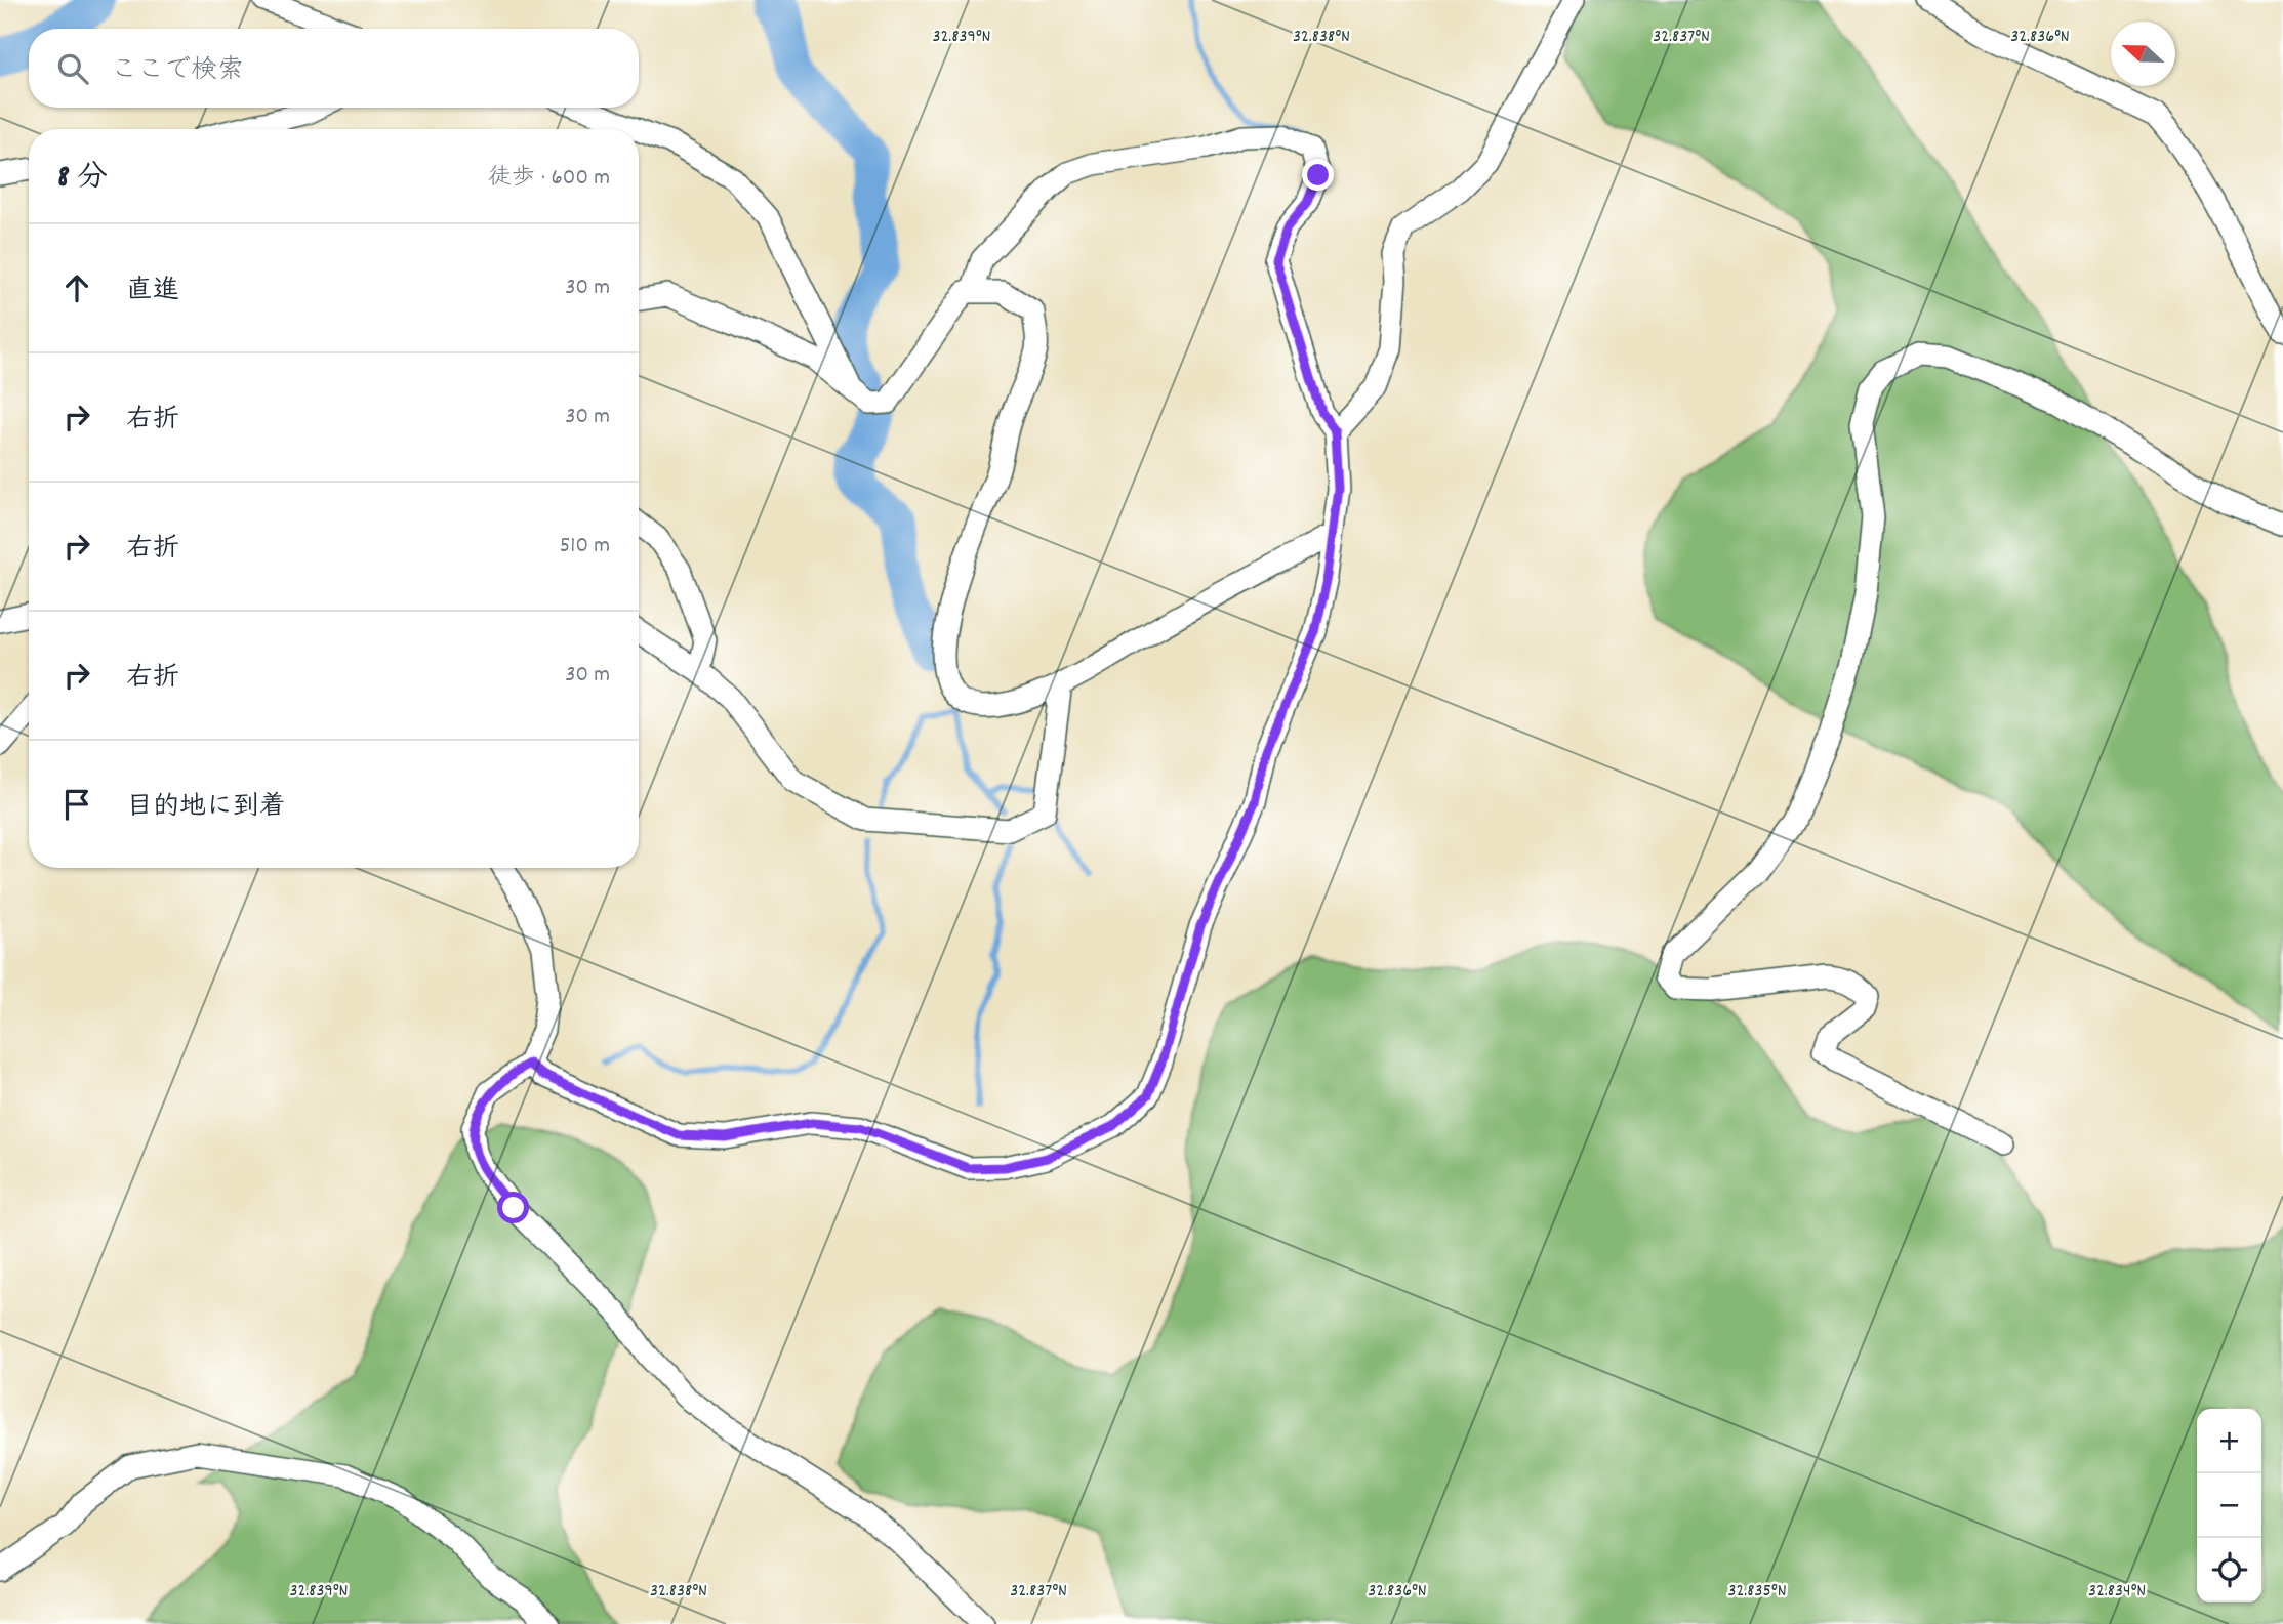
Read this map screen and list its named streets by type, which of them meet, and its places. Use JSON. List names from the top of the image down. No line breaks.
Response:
{"north":"left","page":{"search":"ここで検索","heading":["8 分","徒歩 · 600 m"],"list":[["直進","30 m"],["右折","30 m"],["右折","510 m"],["右折","30 m"],"目的地に到着"],"map_buttons":["+","−"]},"coordinates":["32.836°N","32.839°N","32.838°N","32.837°N","32.835°N","32.834°N"]}
